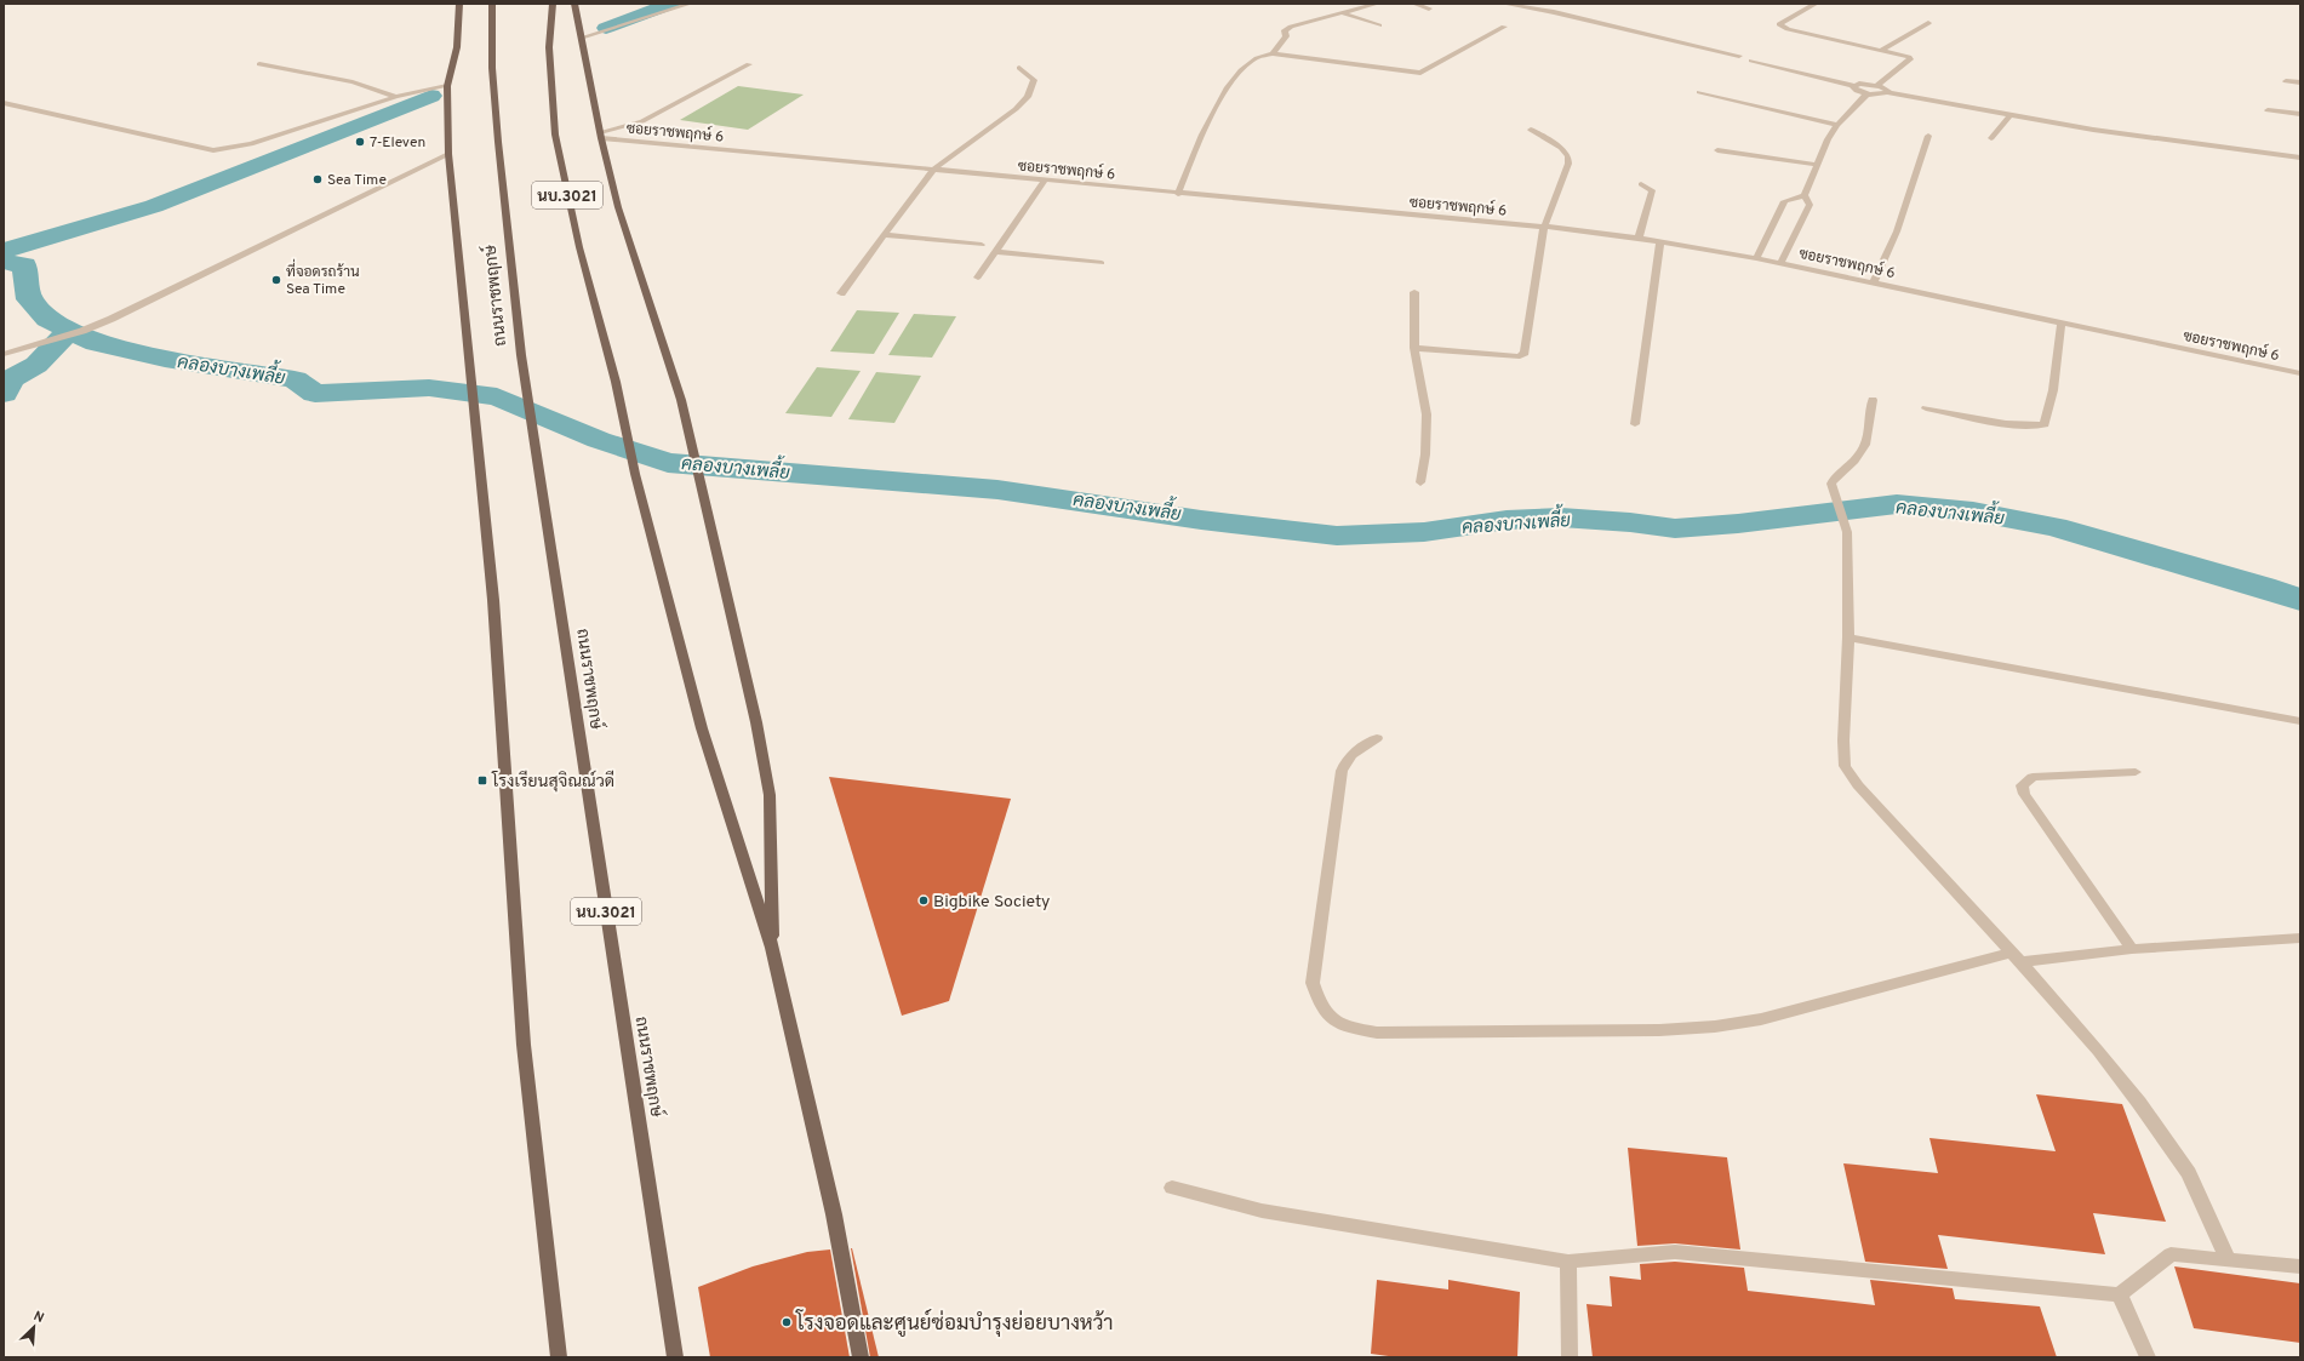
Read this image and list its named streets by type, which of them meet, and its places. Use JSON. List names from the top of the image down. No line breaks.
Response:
{"streets":{"main road":["นบ.3021","ถนนราชพฤกษ์"],"street":["ซอยราชพฤกษ์ 6"]},"crossings":[["ซอยราชพฤกษ์ 6","นบ.3021"]],"water":["คลองบางเพลี้ย"],"places":{"other":["7-Eleven","Sea Time","ที่จอดรถร้าน Sea Time","Bigbike Society","โรงจอดและศูนย์ซ่อมบำรุงย่อยบางหว้า"],"transit":["โรงเรียนสุจิณณ์วดี"]},"north":"top right"}
